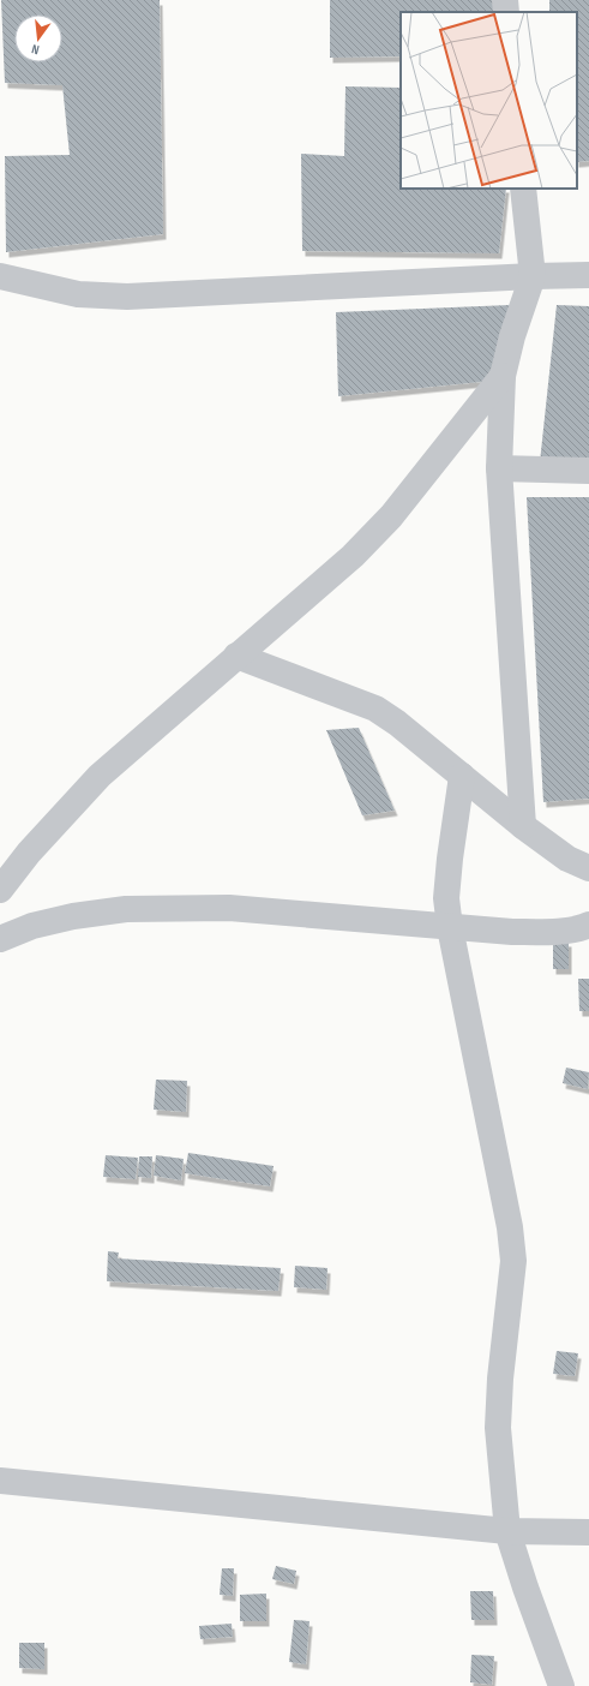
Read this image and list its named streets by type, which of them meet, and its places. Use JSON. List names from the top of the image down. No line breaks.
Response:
{"north":"bottom"}
